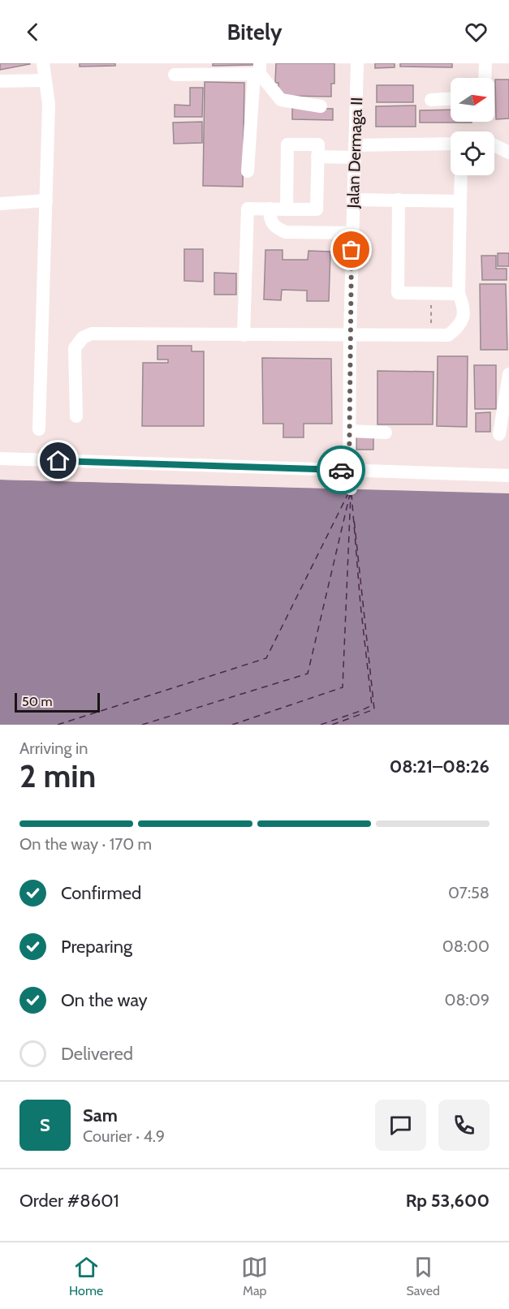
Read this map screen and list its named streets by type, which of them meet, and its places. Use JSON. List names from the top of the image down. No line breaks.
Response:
{"streets":{"lane":["Jalan Dermaga II"]},"scale_bar":"50 m","north":"right","page":{"header":"Bitely","scale":"50 m","heading":["2 min","Arriving in","08:21–08:26"],"panel":["Sam","Courier · 4.9","Order #8601","Rp 53,600"],"bar":"On the way · 170 m","list":[["Confirmed","07:58"],["Preparing","08:00"],["On the way","08:09"],"Delivered"],"round":"S","tabs":["Home","Map","Saved"]}}
